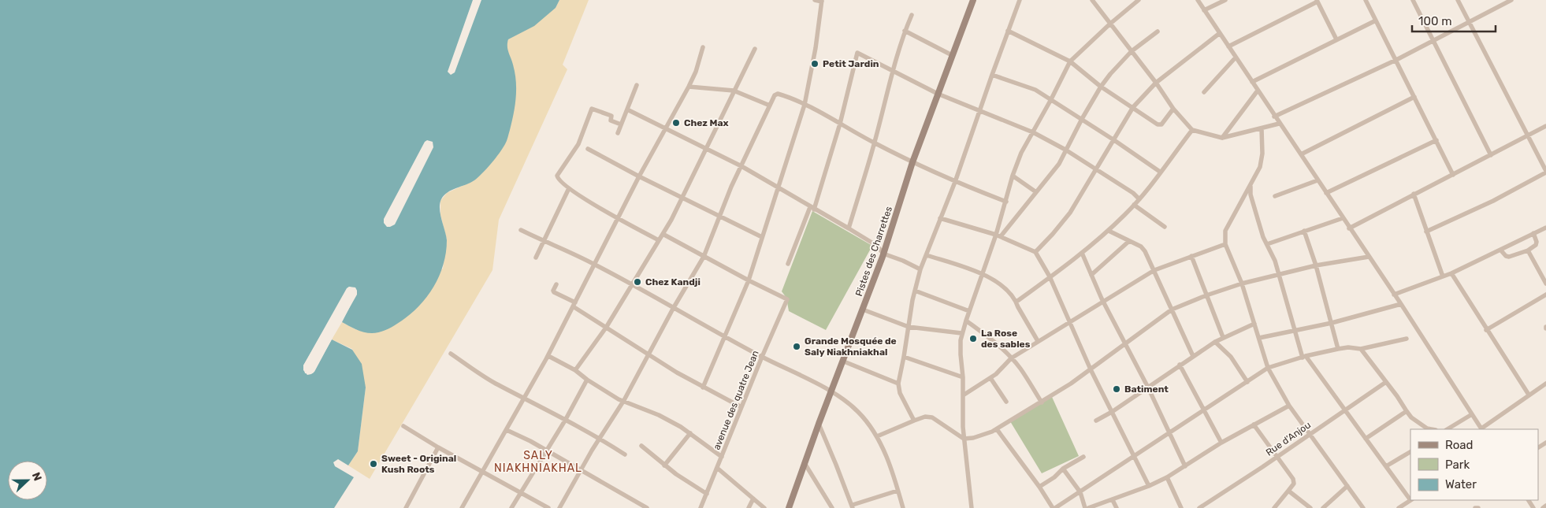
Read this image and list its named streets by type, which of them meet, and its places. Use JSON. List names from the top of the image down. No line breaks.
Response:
{"streets":{"main road":["Pistes des Charrettes"],"street":["avenue des quatre Jean","Rue d’Anjou"]},"districts":["SALY NIAKHNIAKHAL"],"places":["Petit Jardin","Chez Max","Chez Kandji","La Rose des sables","Grande Mosquée de Saly Niakhniakhal","Batiment","Sweet - Original Kush Roots"],"legend":["Road","Park","Water"],"scale_bar":"100 m","north":"right"}
